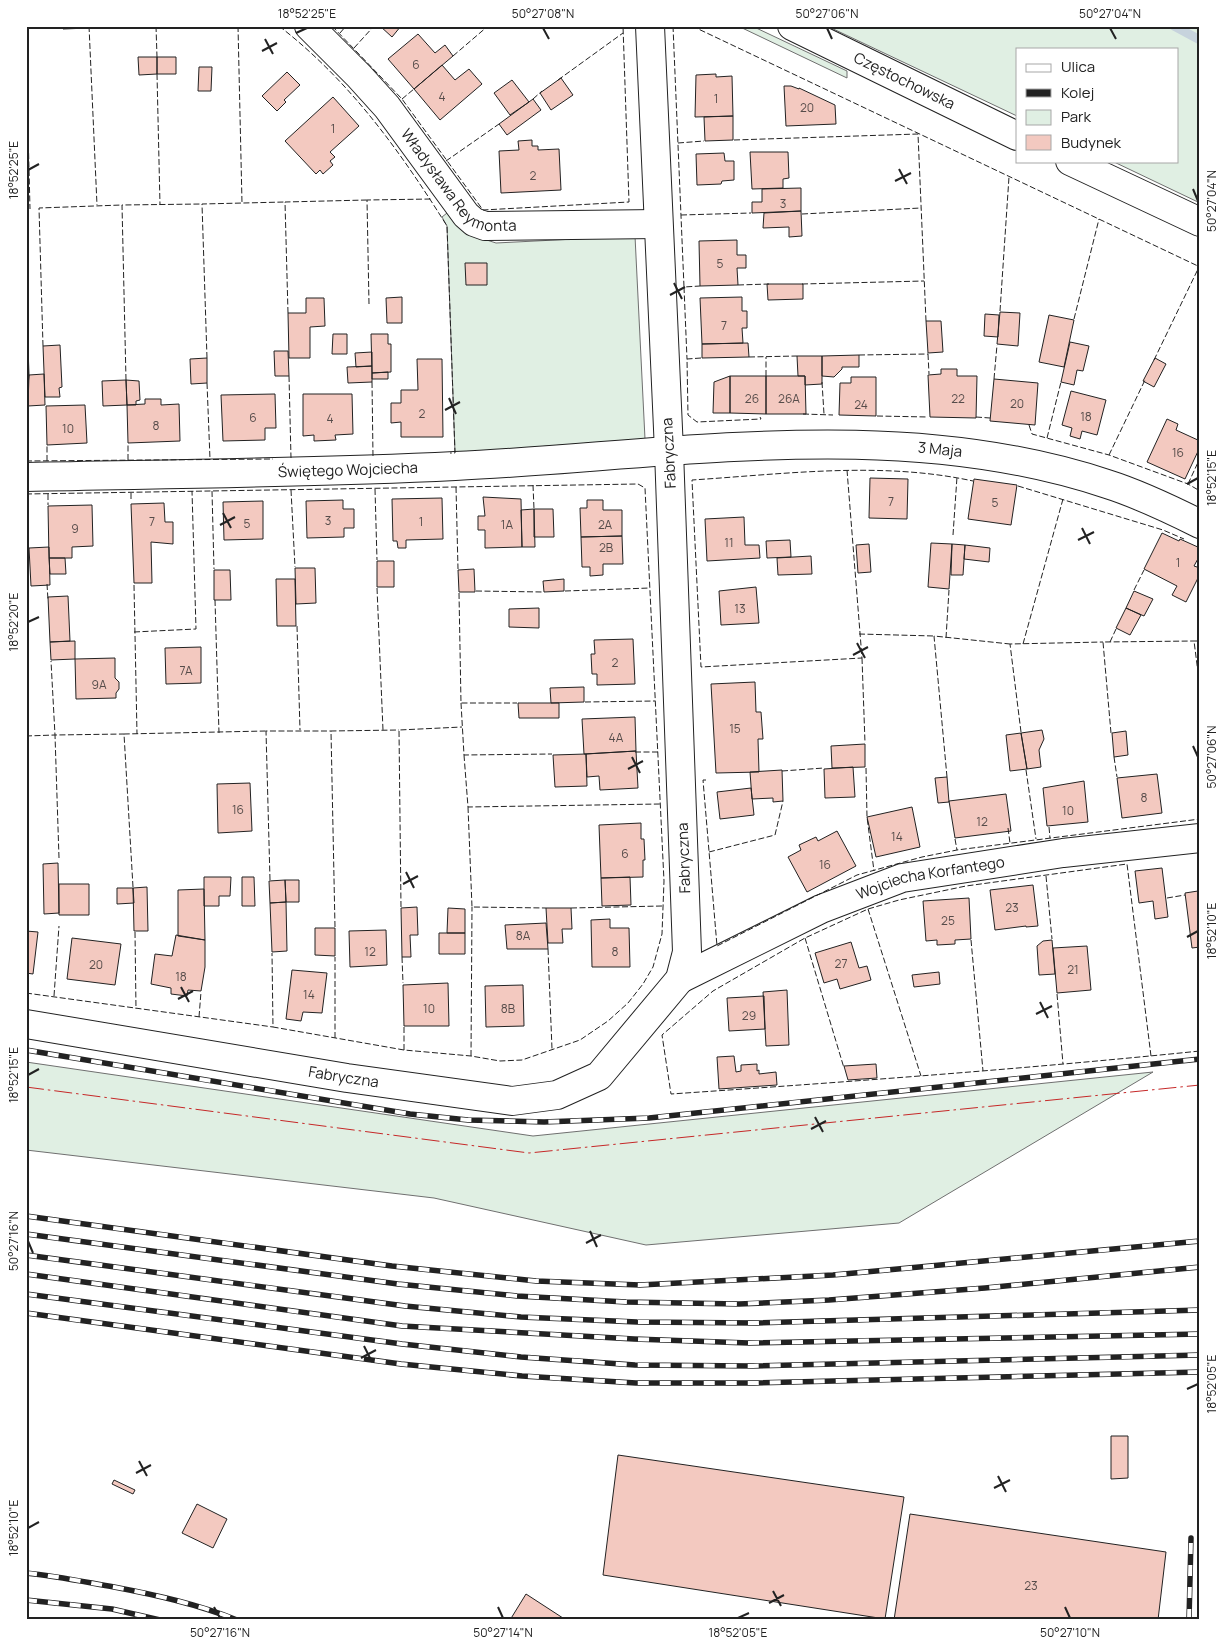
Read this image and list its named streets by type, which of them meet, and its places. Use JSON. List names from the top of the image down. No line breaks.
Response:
{"streets":{"street":["Częstochowska","Władysława Reymonta","3 Maja","Fabryczna","Świętego Wojciecha","Wojciecha Korfantego"]},"crossings":[["Władysława Reymonta","Fabryczna"],["3 Maja","Fabryczna"],["3 Maja","Świętego Wojciecha"],["Fabryczna","Świętego Wojciecha"],["Fabryczna","Wojciecha Korfantego"]],"house_numbers":["6","4","1","20","1","2","3","5","7","26","26A","22","20","24","2","18","6","4","8","10","16","7","5","3","7","1","5","1A","2A","9","11","2B","1","13","2","7A","9A","15","4A","8","16","10","12","14","6","16","23","25","8A","12","8","27","20","21","18","14","10","8B","29","23"],"legend":["Ulica","Kolej","Park","Budynek"],"coordinates":["18°52'25\"E","50°27'08\"N","50°27'06\"N","50°27'04\"N","18°52'15\"E","18°52'20\"E","18°52'10\"E","50°27'16\"N","18°52'05\"E","50°27'14\"N","50°27'10\"N"]}
